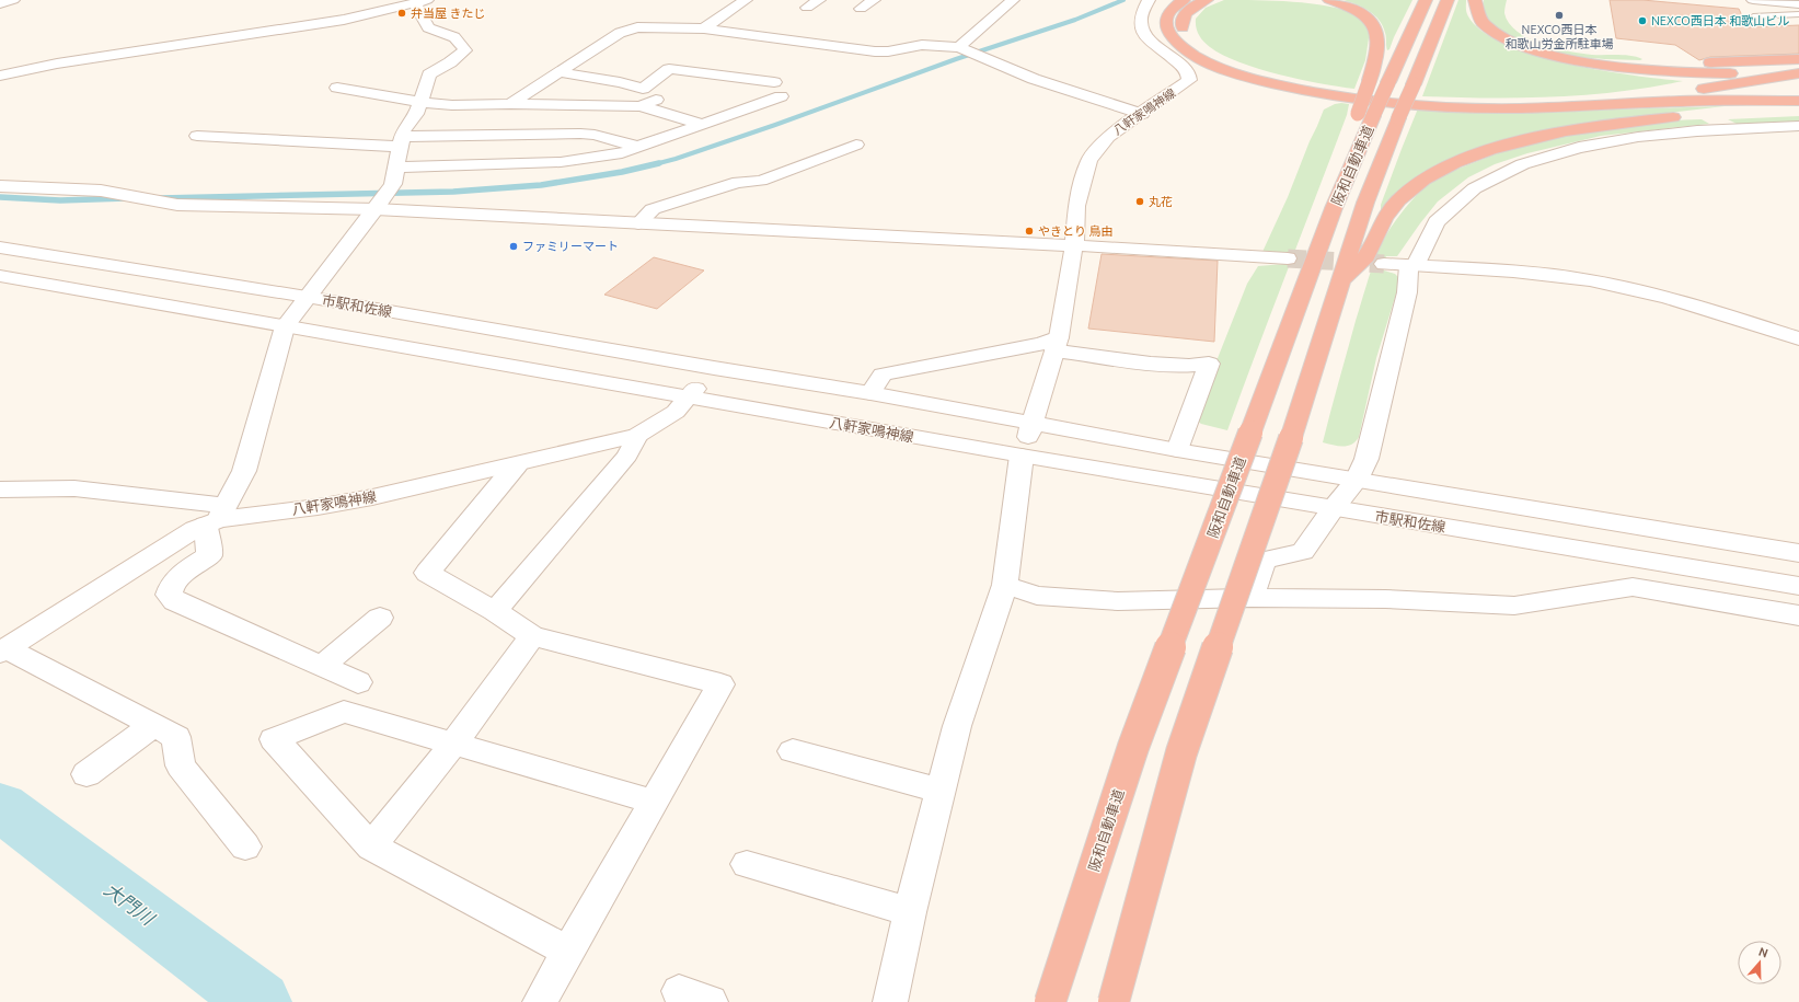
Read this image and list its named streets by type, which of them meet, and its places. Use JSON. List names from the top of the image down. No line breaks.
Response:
{"streets":{"highway":["阪和自動車道"],"street":["八軒家鳴神線","市駅和佐線"]},"crossings":[["八軒家鳴神線","市駅和佐線"]],"water":["大門川"],"places":["弁当屋 きたじ","NEXCO西日本 和歌山労金所駐車場","NEXCO西日本 和歌山ビル","丸花","やきとり 鳥由","ファミリーマート"],"north":"top"}
